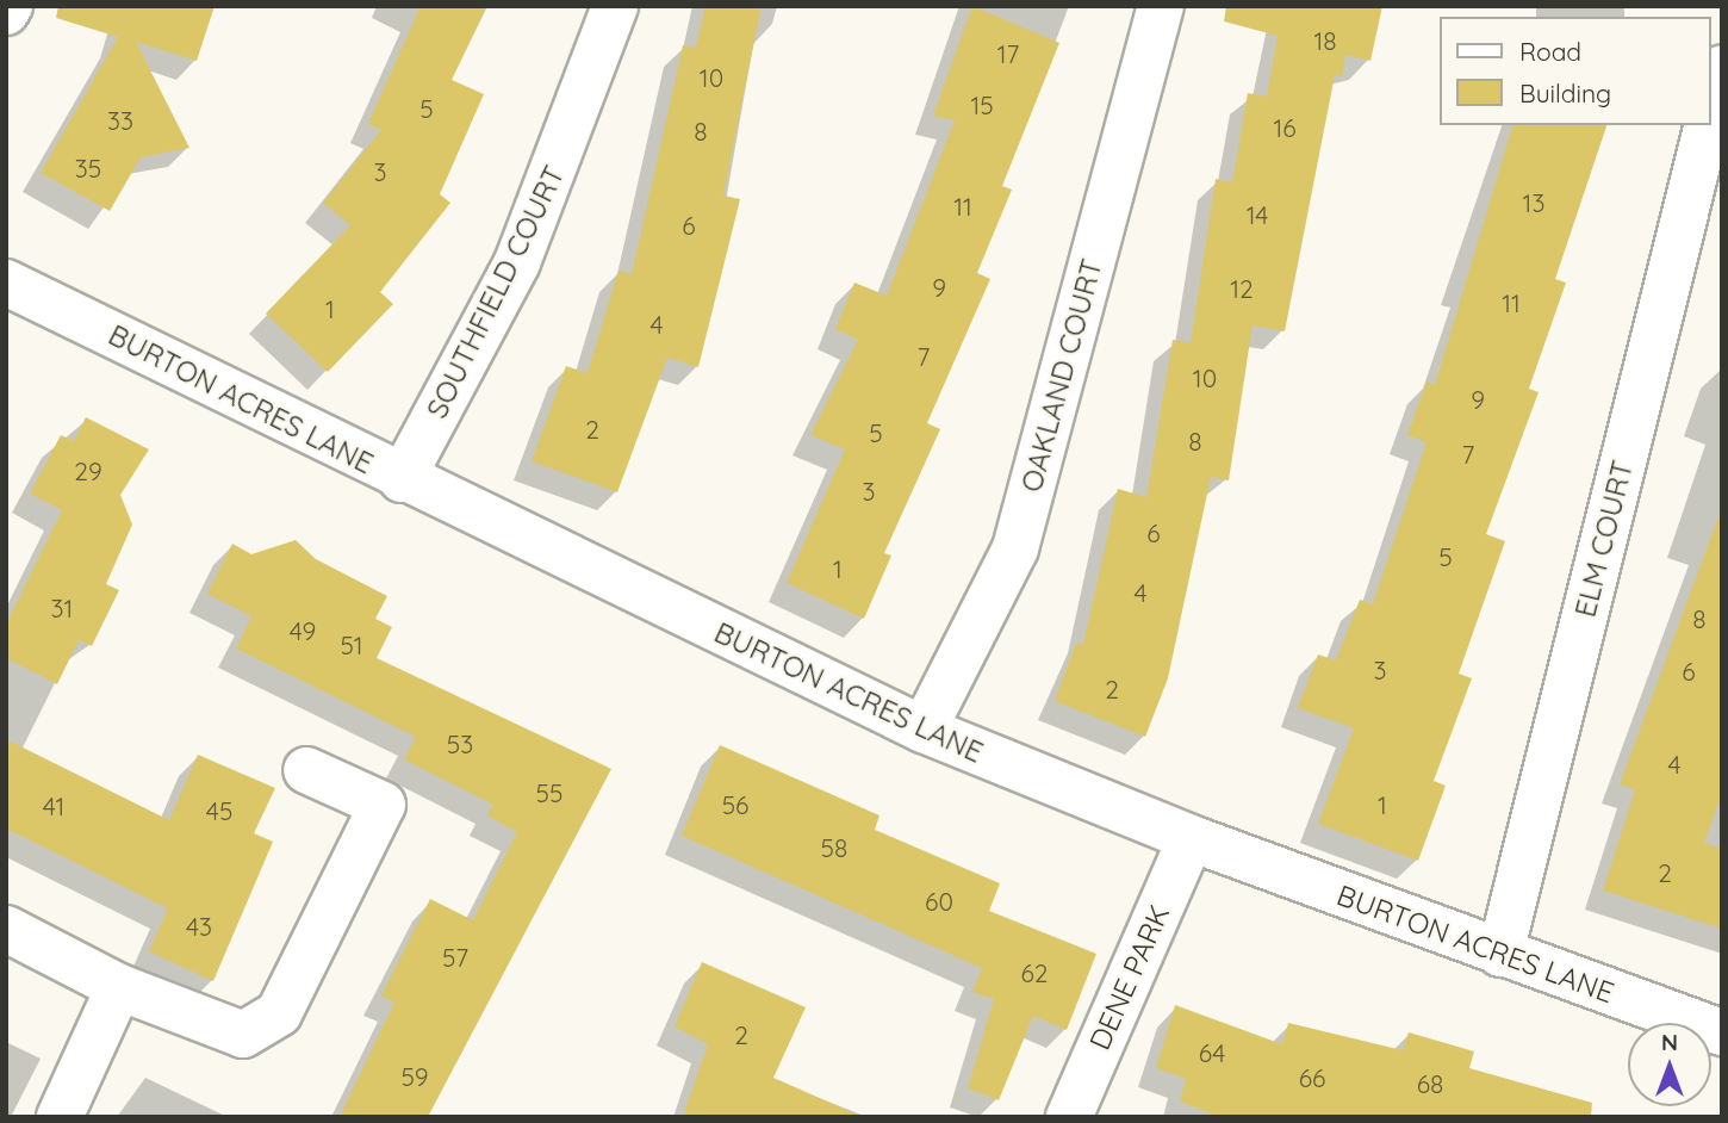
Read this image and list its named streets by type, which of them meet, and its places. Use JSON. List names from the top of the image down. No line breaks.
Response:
{"streets":{"street":["SOUTHFIELD COURT","OAKLAND COURT","BURTON ACRES LANE","ELM COURT","DENE PARK"]},"crossings":[["SOUTHFIELD COURT","BURTON ACRES LANE"],["OAKLAND COURT","BURTON ACRES LANE"],["BURTON ACRES LANE","ELM COURT"],["BURTON ACRES LANE","DENE PARK"]],"house_numbers":["18","17","10","15","5","33","16","8","35","3","13","11","14","6","9","12","11","1","4","7","10","9","2","5","8","7","29","3","6","5","1","4","31","8","49","51","3","6","2","53","4","55","56","1","41","45","58","2","60","43","57","62","2","64","59","66","68"],"legend":["Road","Building"],"north":"top"}
